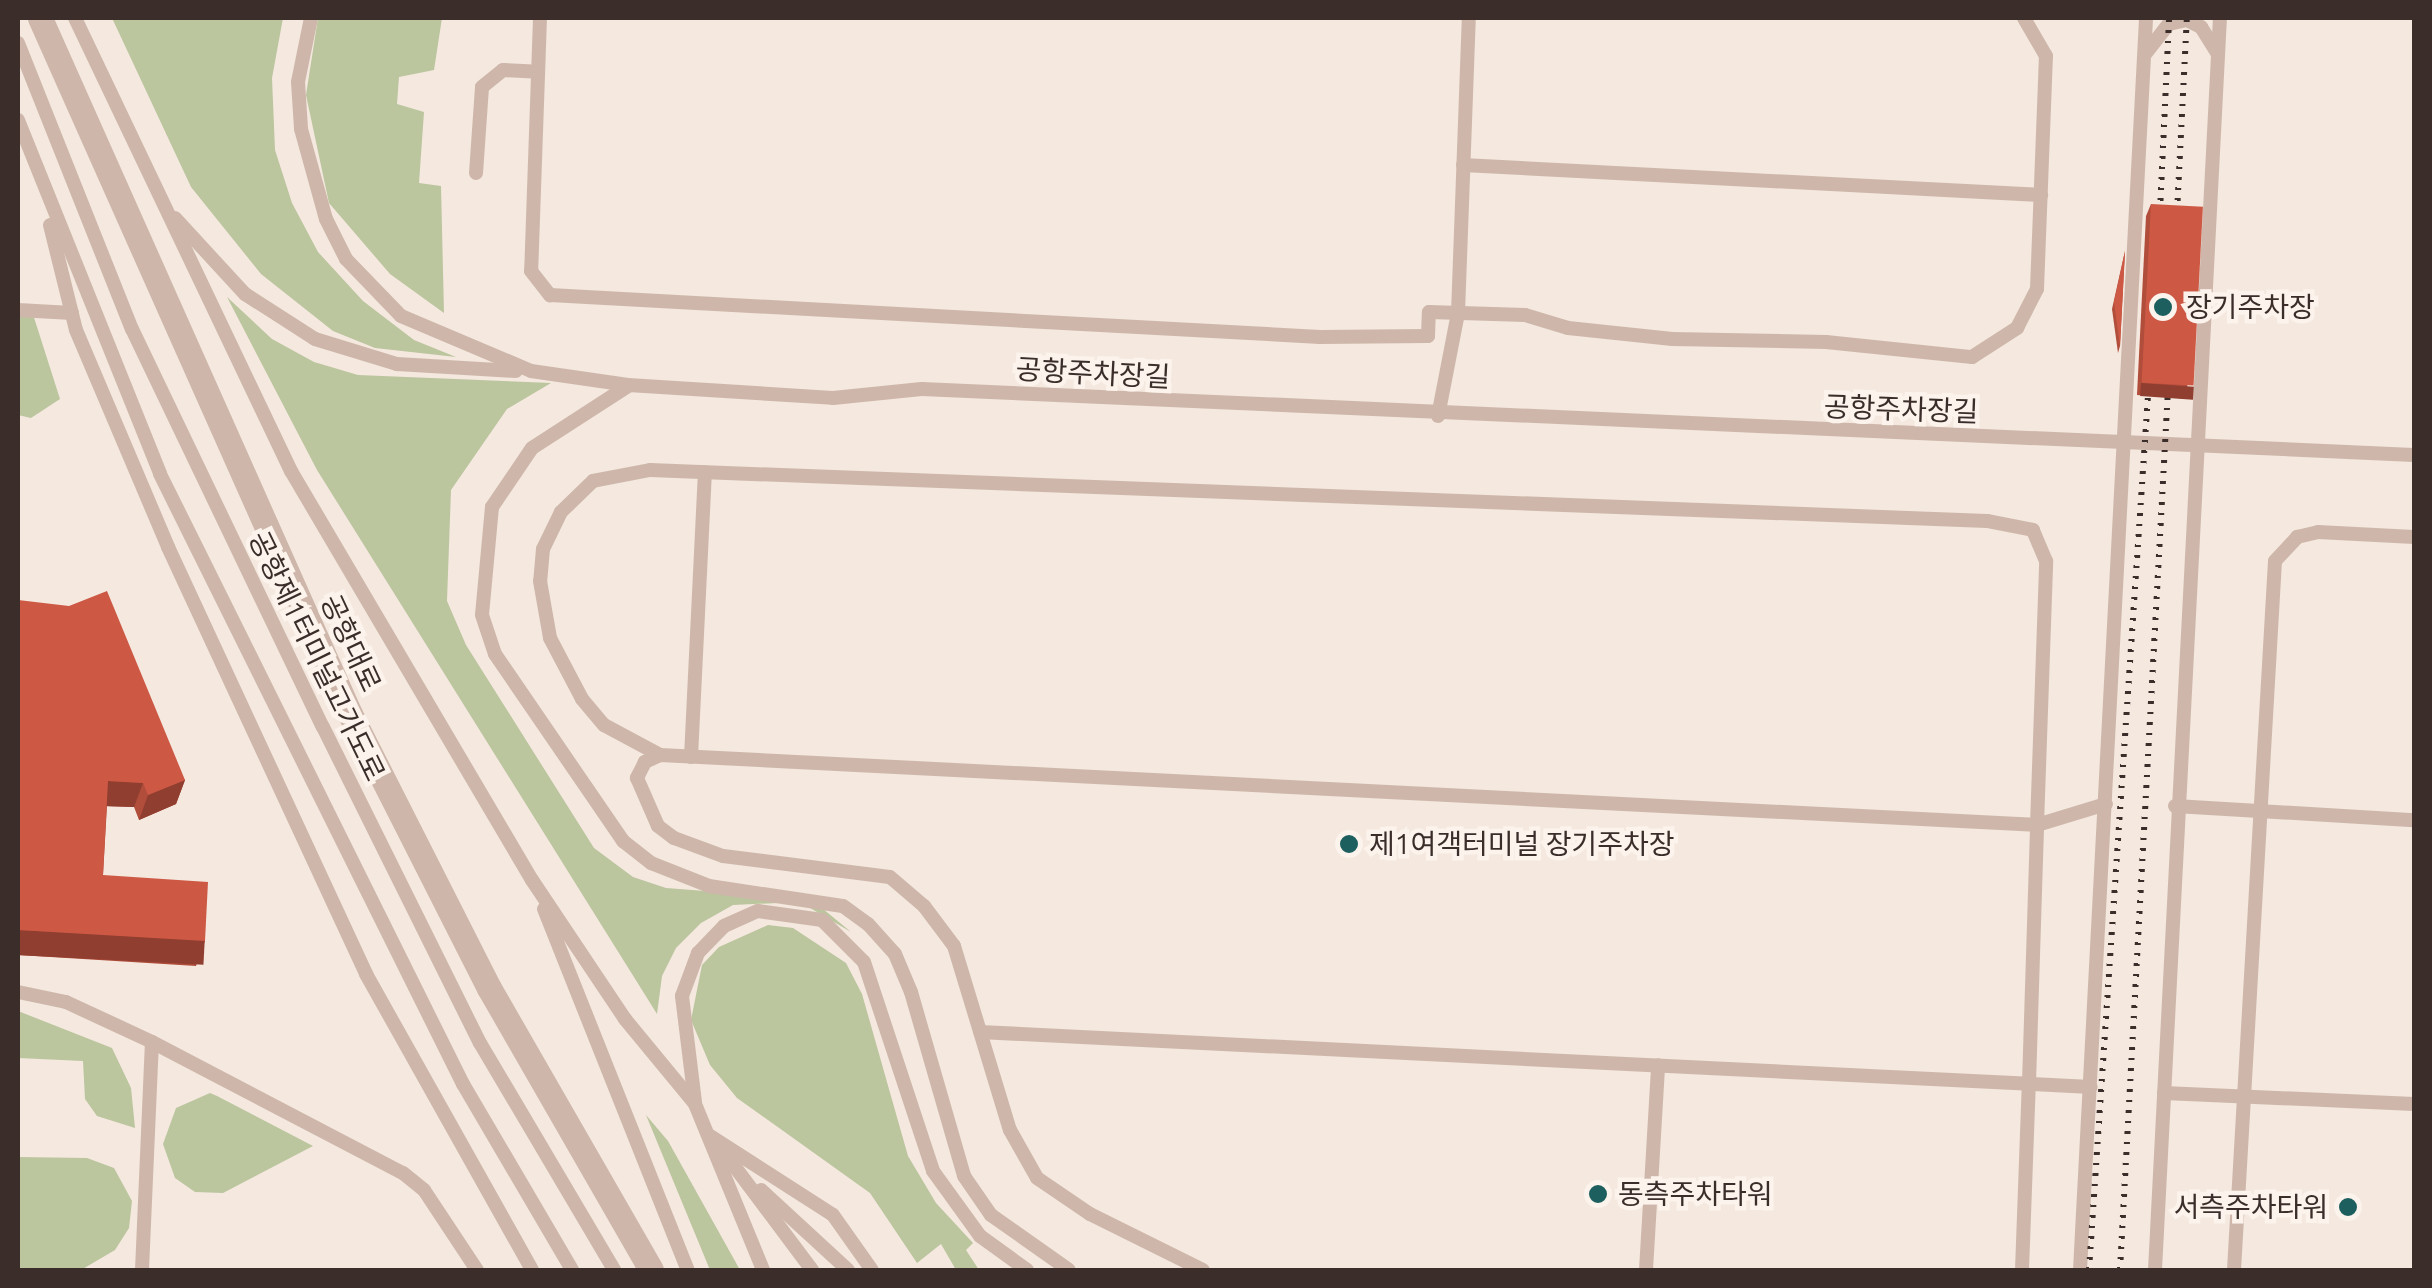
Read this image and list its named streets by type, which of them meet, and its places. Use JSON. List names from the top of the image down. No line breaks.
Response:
{"streets":{"street":["공항대로"],"lane":["공항주차장길","공항제1터미널고가도로"]},"places":["장기주차장","제1여객터미널 장기주차장","동측주차타워","서측주차타워"]}
